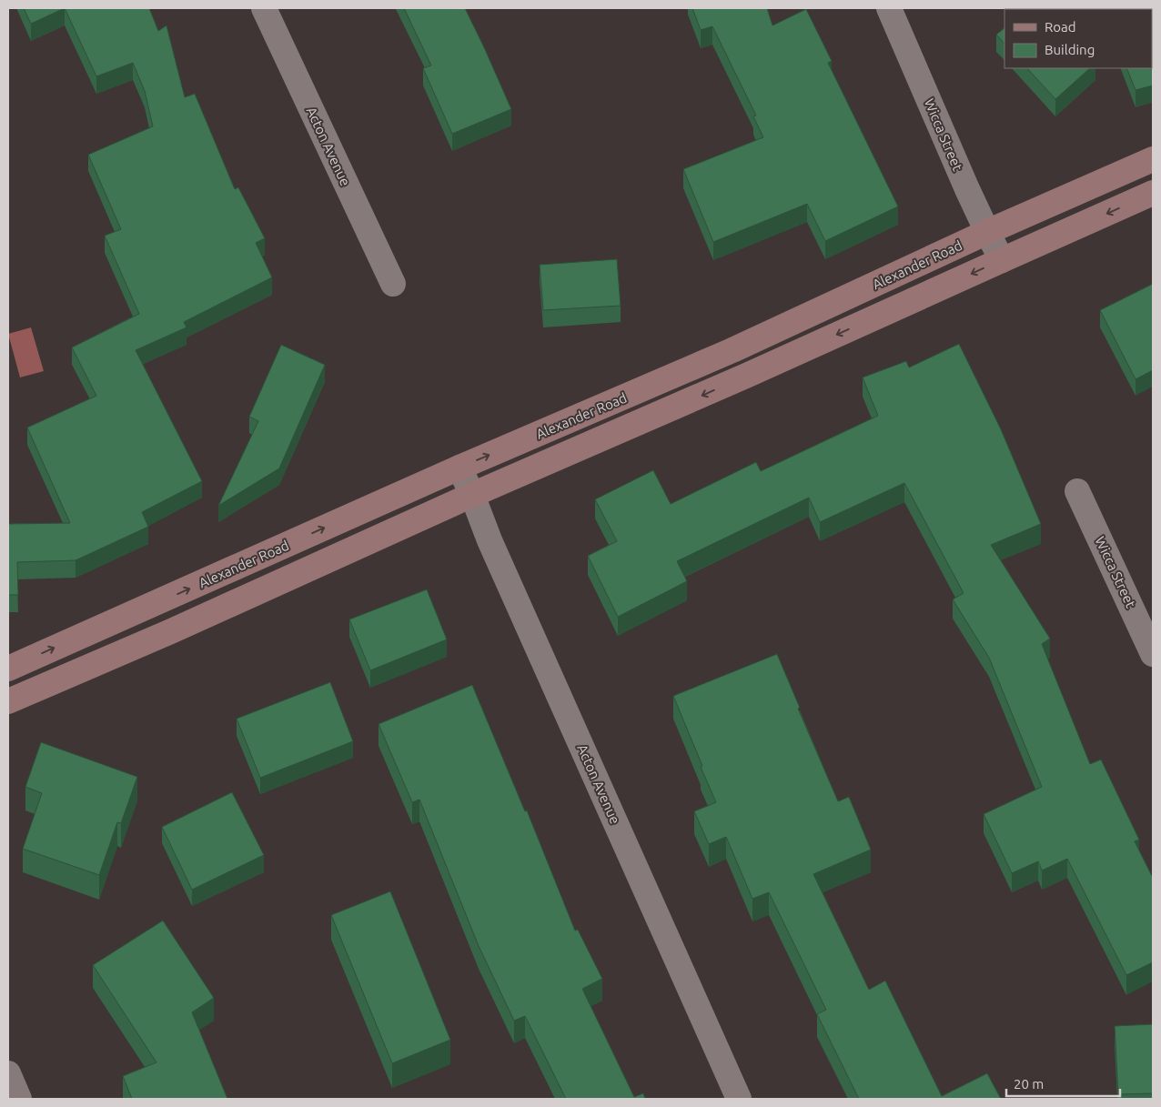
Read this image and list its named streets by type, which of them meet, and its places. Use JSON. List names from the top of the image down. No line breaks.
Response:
{"streets":{"main road":["Alexander Road"],"street":["Wicca Street","Acton Avenue"]},"crossings":[["Wicca Street","Alexander Road"],["Acton Avenue","Alexander Road"]],"legend":["Road","Building"],"scale_bar":"20 m"}
